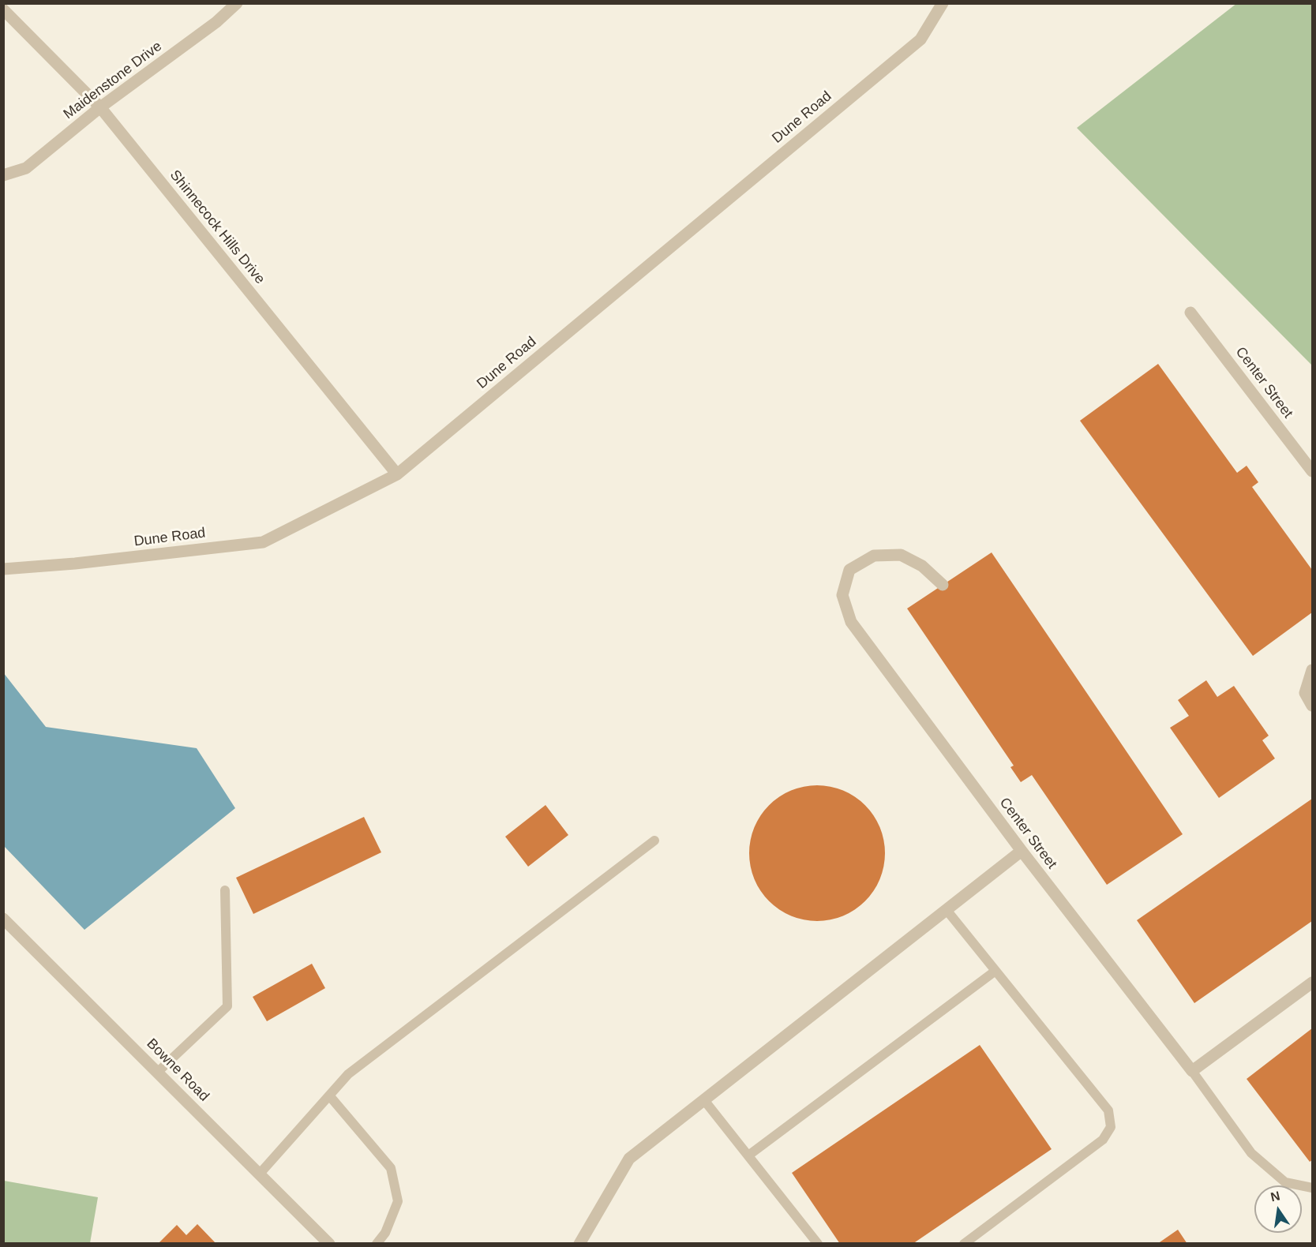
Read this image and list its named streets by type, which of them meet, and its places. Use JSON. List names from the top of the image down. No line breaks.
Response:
{"streets":{"street":["Maidenstone Drive","Dune Road","Shinnecock Hills Drive","Center Street","Bowne Road"]},"crossings":[["Maidenstone Drive","Shinnecock Hills Drive"],["Dune Road","Shinnecock Hills Drive"]],"north":"top"}
